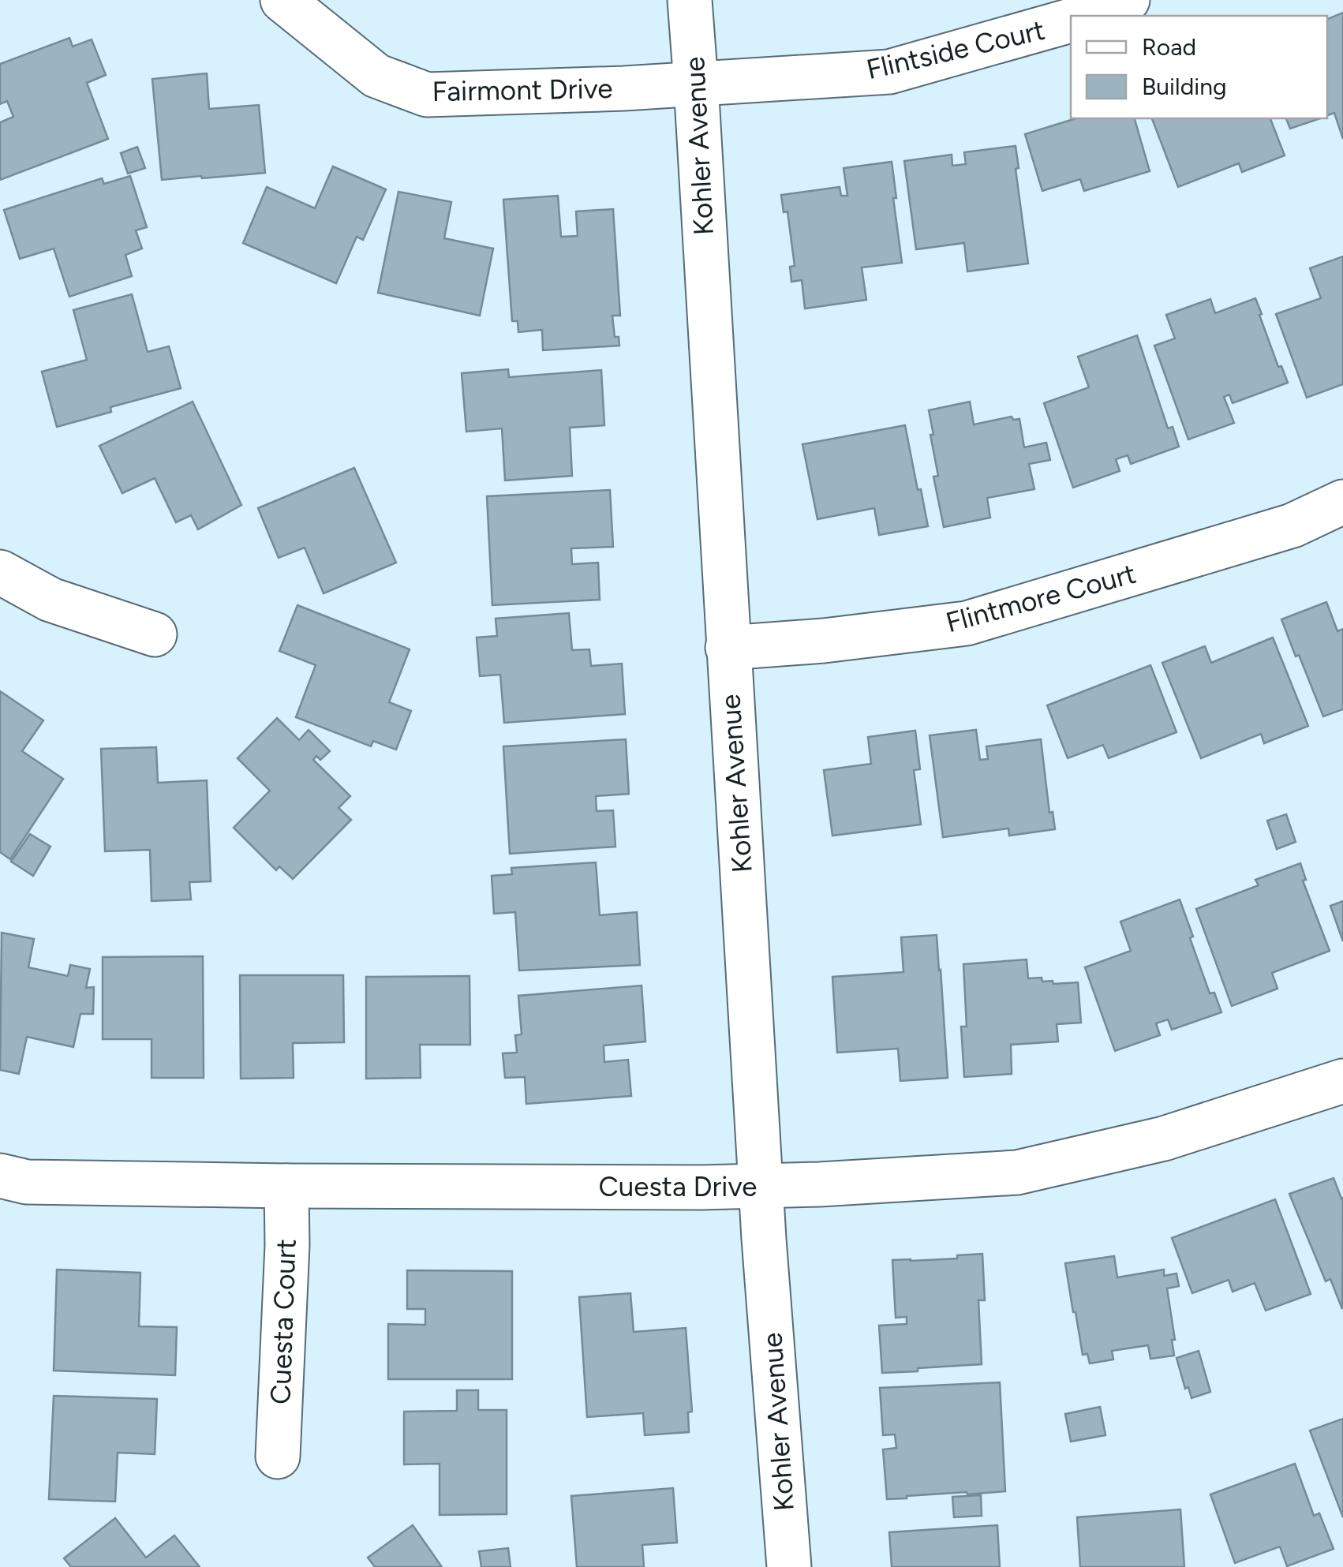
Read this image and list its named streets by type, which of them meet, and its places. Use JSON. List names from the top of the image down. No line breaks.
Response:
{"streets":{"street":["Flintside Court","Fairmont Drive","Kohler Avenue","Flintmore Court","Cuesta Drive","Cuesta Court"]},"crossings":[["Flintside Court","Fairmont Drive"],["Flintside Court","Kohler Avenue"],["Fairmont Drive","Kohler Avenue"],["Kohler Avenue","Flintmore Court"],["Kohler Avenue","Cuesta Drive"],["Cuesta Drive","Cuesta Court"]],"legend":["Road","Building"]}
